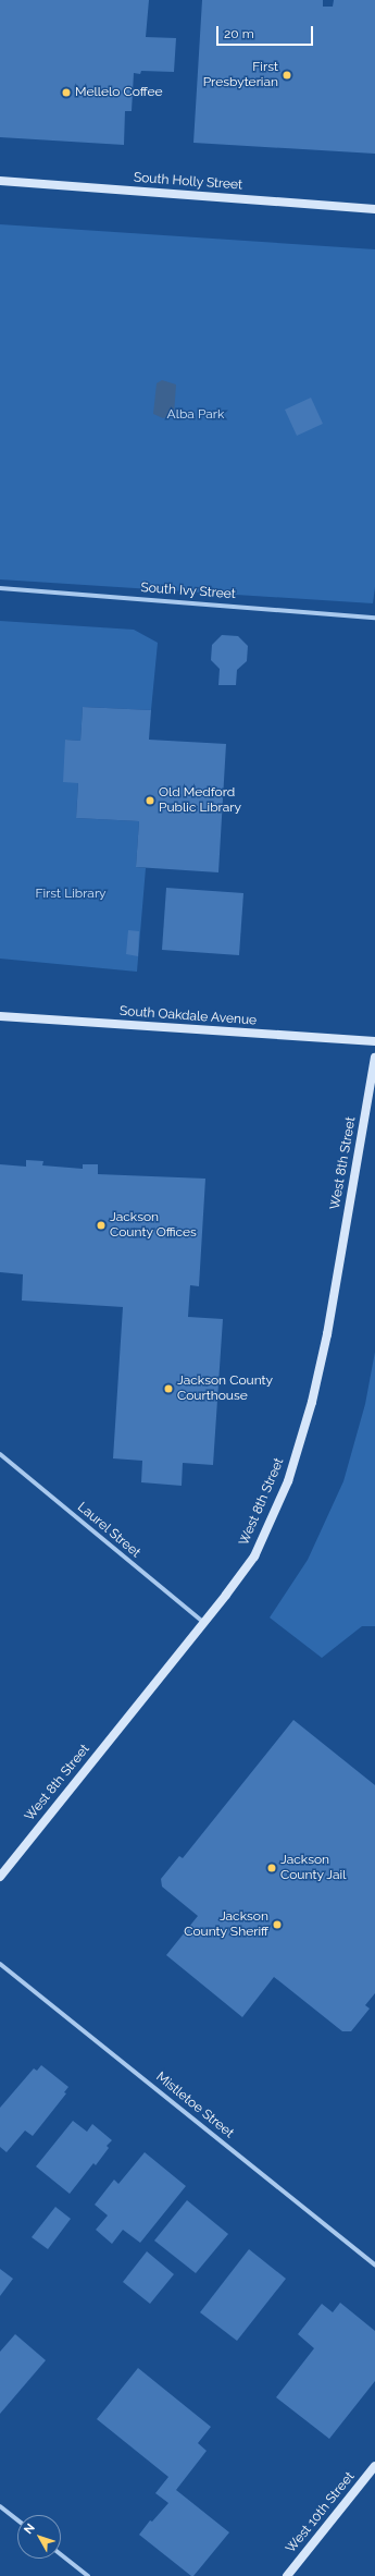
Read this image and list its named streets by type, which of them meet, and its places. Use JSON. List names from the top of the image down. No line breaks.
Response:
{"streets":{"main road":["South Holly Street","South Oakdale Avenue","West 8th Street","West 10th Street"],"street":["South Ivy Street","Laurel Street","Mistletoe Street"]},"crossings":[["West 8th Street","Laurel Street"]],"parks":["Alba Park","First Library"],"places":["First Presbyterian","Mellelo Coffee","Old Medford Public Library","Jackson County Offices","Jackson County Courthouse","Jackson County Jail","Jackson County Sheriff"],"scale_bar":"20 m","north":"top left"}
